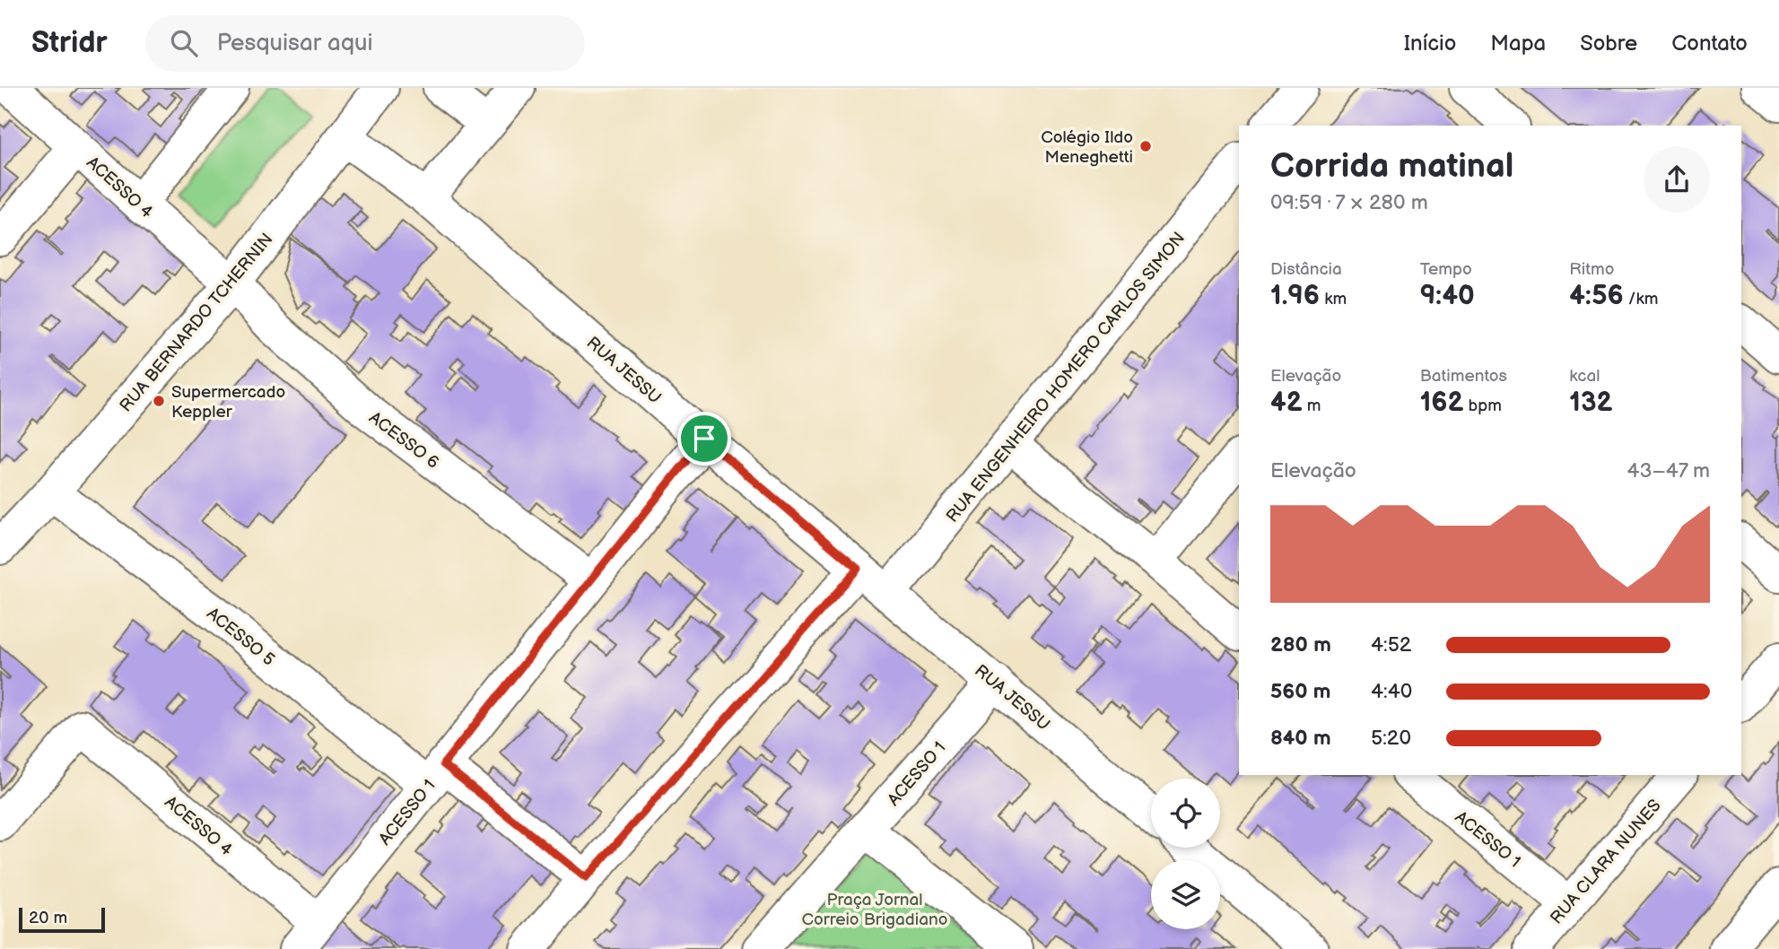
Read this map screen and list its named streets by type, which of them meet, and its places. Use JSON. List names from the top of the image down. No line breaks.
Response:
{"streets":{"street":["ACESSO 4","RUA BERNARDO TCHERNIN","RUA JESSU","RUA ENGENHEIRO HOMERO CARLOS SIMON","ACESSO 6","ACESSO 5","ACESSO 1","RUA CLARA NUNES"]},"crossings":[["ACESSO 4","RUA BERNARDO TCHERNIN"],["ACESSO 4","ACESSO 6"],["ACESSO 4","ACESSO 1"],["RUA BERNARDO TCHERNIN","RUA JESSU"],["RUA BERNARDO TCHERNIN","ACESSO 6"],["RUA BERNARDO TCHERNIN","ACESSO 5"],["RUA JESSU","RUA ENGENHEIRO HOMERO CARLOS SIMON"],["RUA JESSU","ACESSO 1"],["ACESSO 6","ACESSO 1"],["ACESSO 5","ACESSO 1"],["ACESSO 1","RUA CLARA NUNES"]],"parks":["Praça Jornal Correio Brigadiano"],"places":["Colégio Ildo Meneghetti","Supermercado Keppler"],"scale_bar":"20 m","page":{"header":"Stridr","search":"Pesquisar aqui","nav":["Início","Mapa","Sobre","Contato"],"heading":["Corrida matinal","09:59 · 7 × 280 m"],"stats":[["Distância","1.96 km"],["Tempo","9:40"],["Ritmo","4:56 /km"],["Elevação","42 m"],["Batimentos","162 bpm"],["kcal","132"]],"chart":["Elevação","43–47 m"],"list":[{"name":"280 m","note":"4:52"},{"name":"560 m","note":"4:40"},{"name":"840 m","note":"5:20"}],"scale":"20 m"}}
